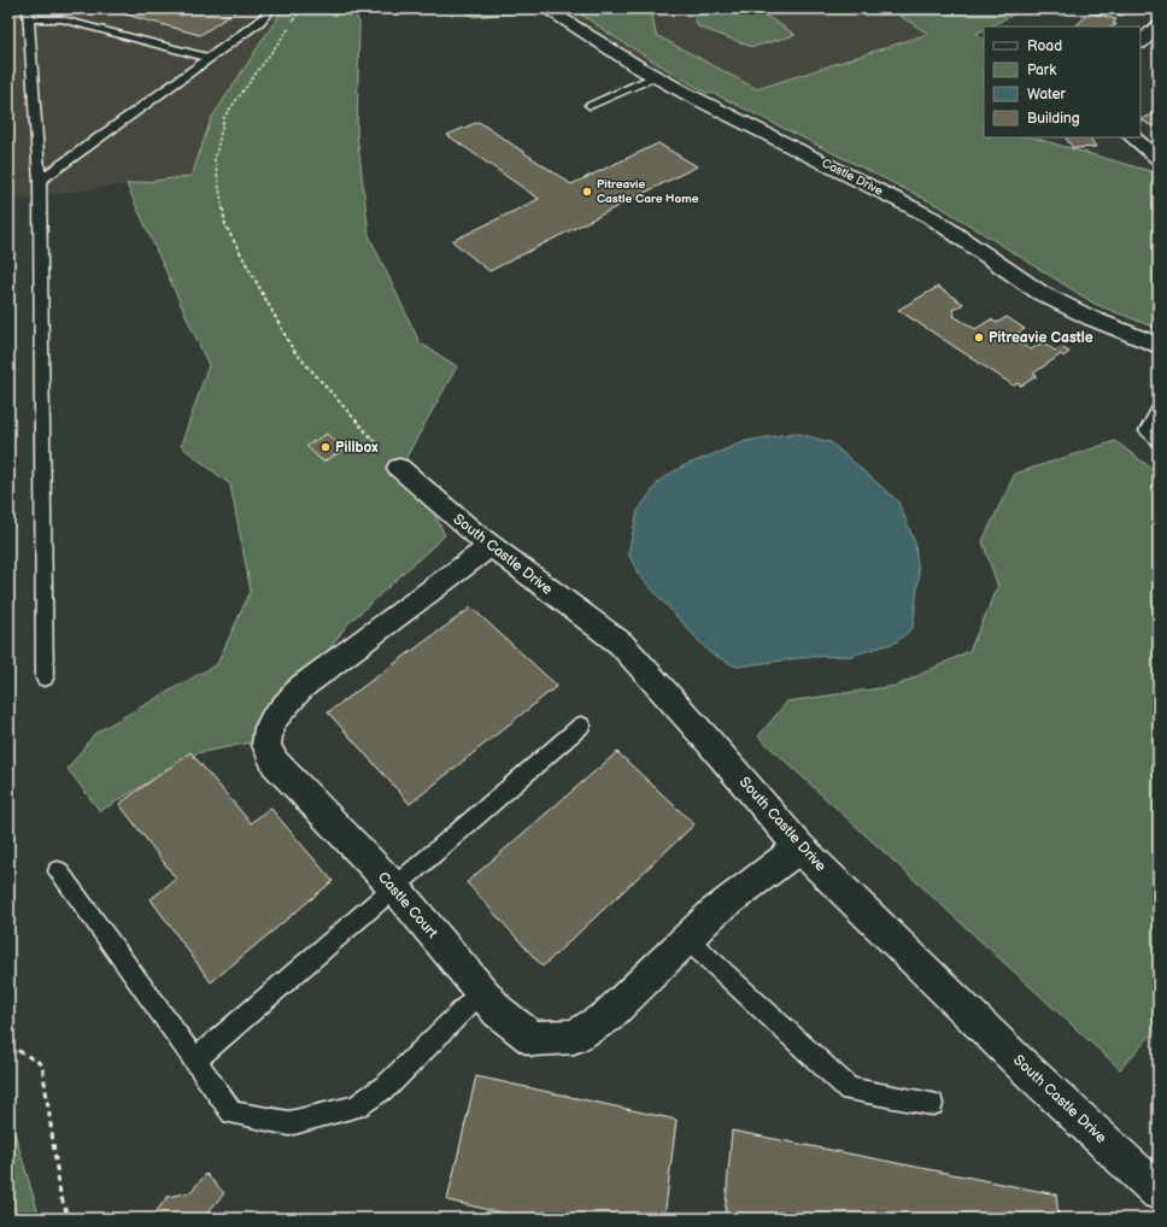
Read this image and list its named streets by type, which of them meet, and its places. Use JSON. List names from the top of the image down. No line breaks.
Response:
{"streets":{"street":["Castle Drive","South Castle Drive","Castle Court"]},"crossings":[["South Castle Drive","Castle Court"]],"places":["Pitreavie Castle Care Home","Pitreavie Castle","Pillbox"],"legend":["Road","Park","Water","Building"]}
